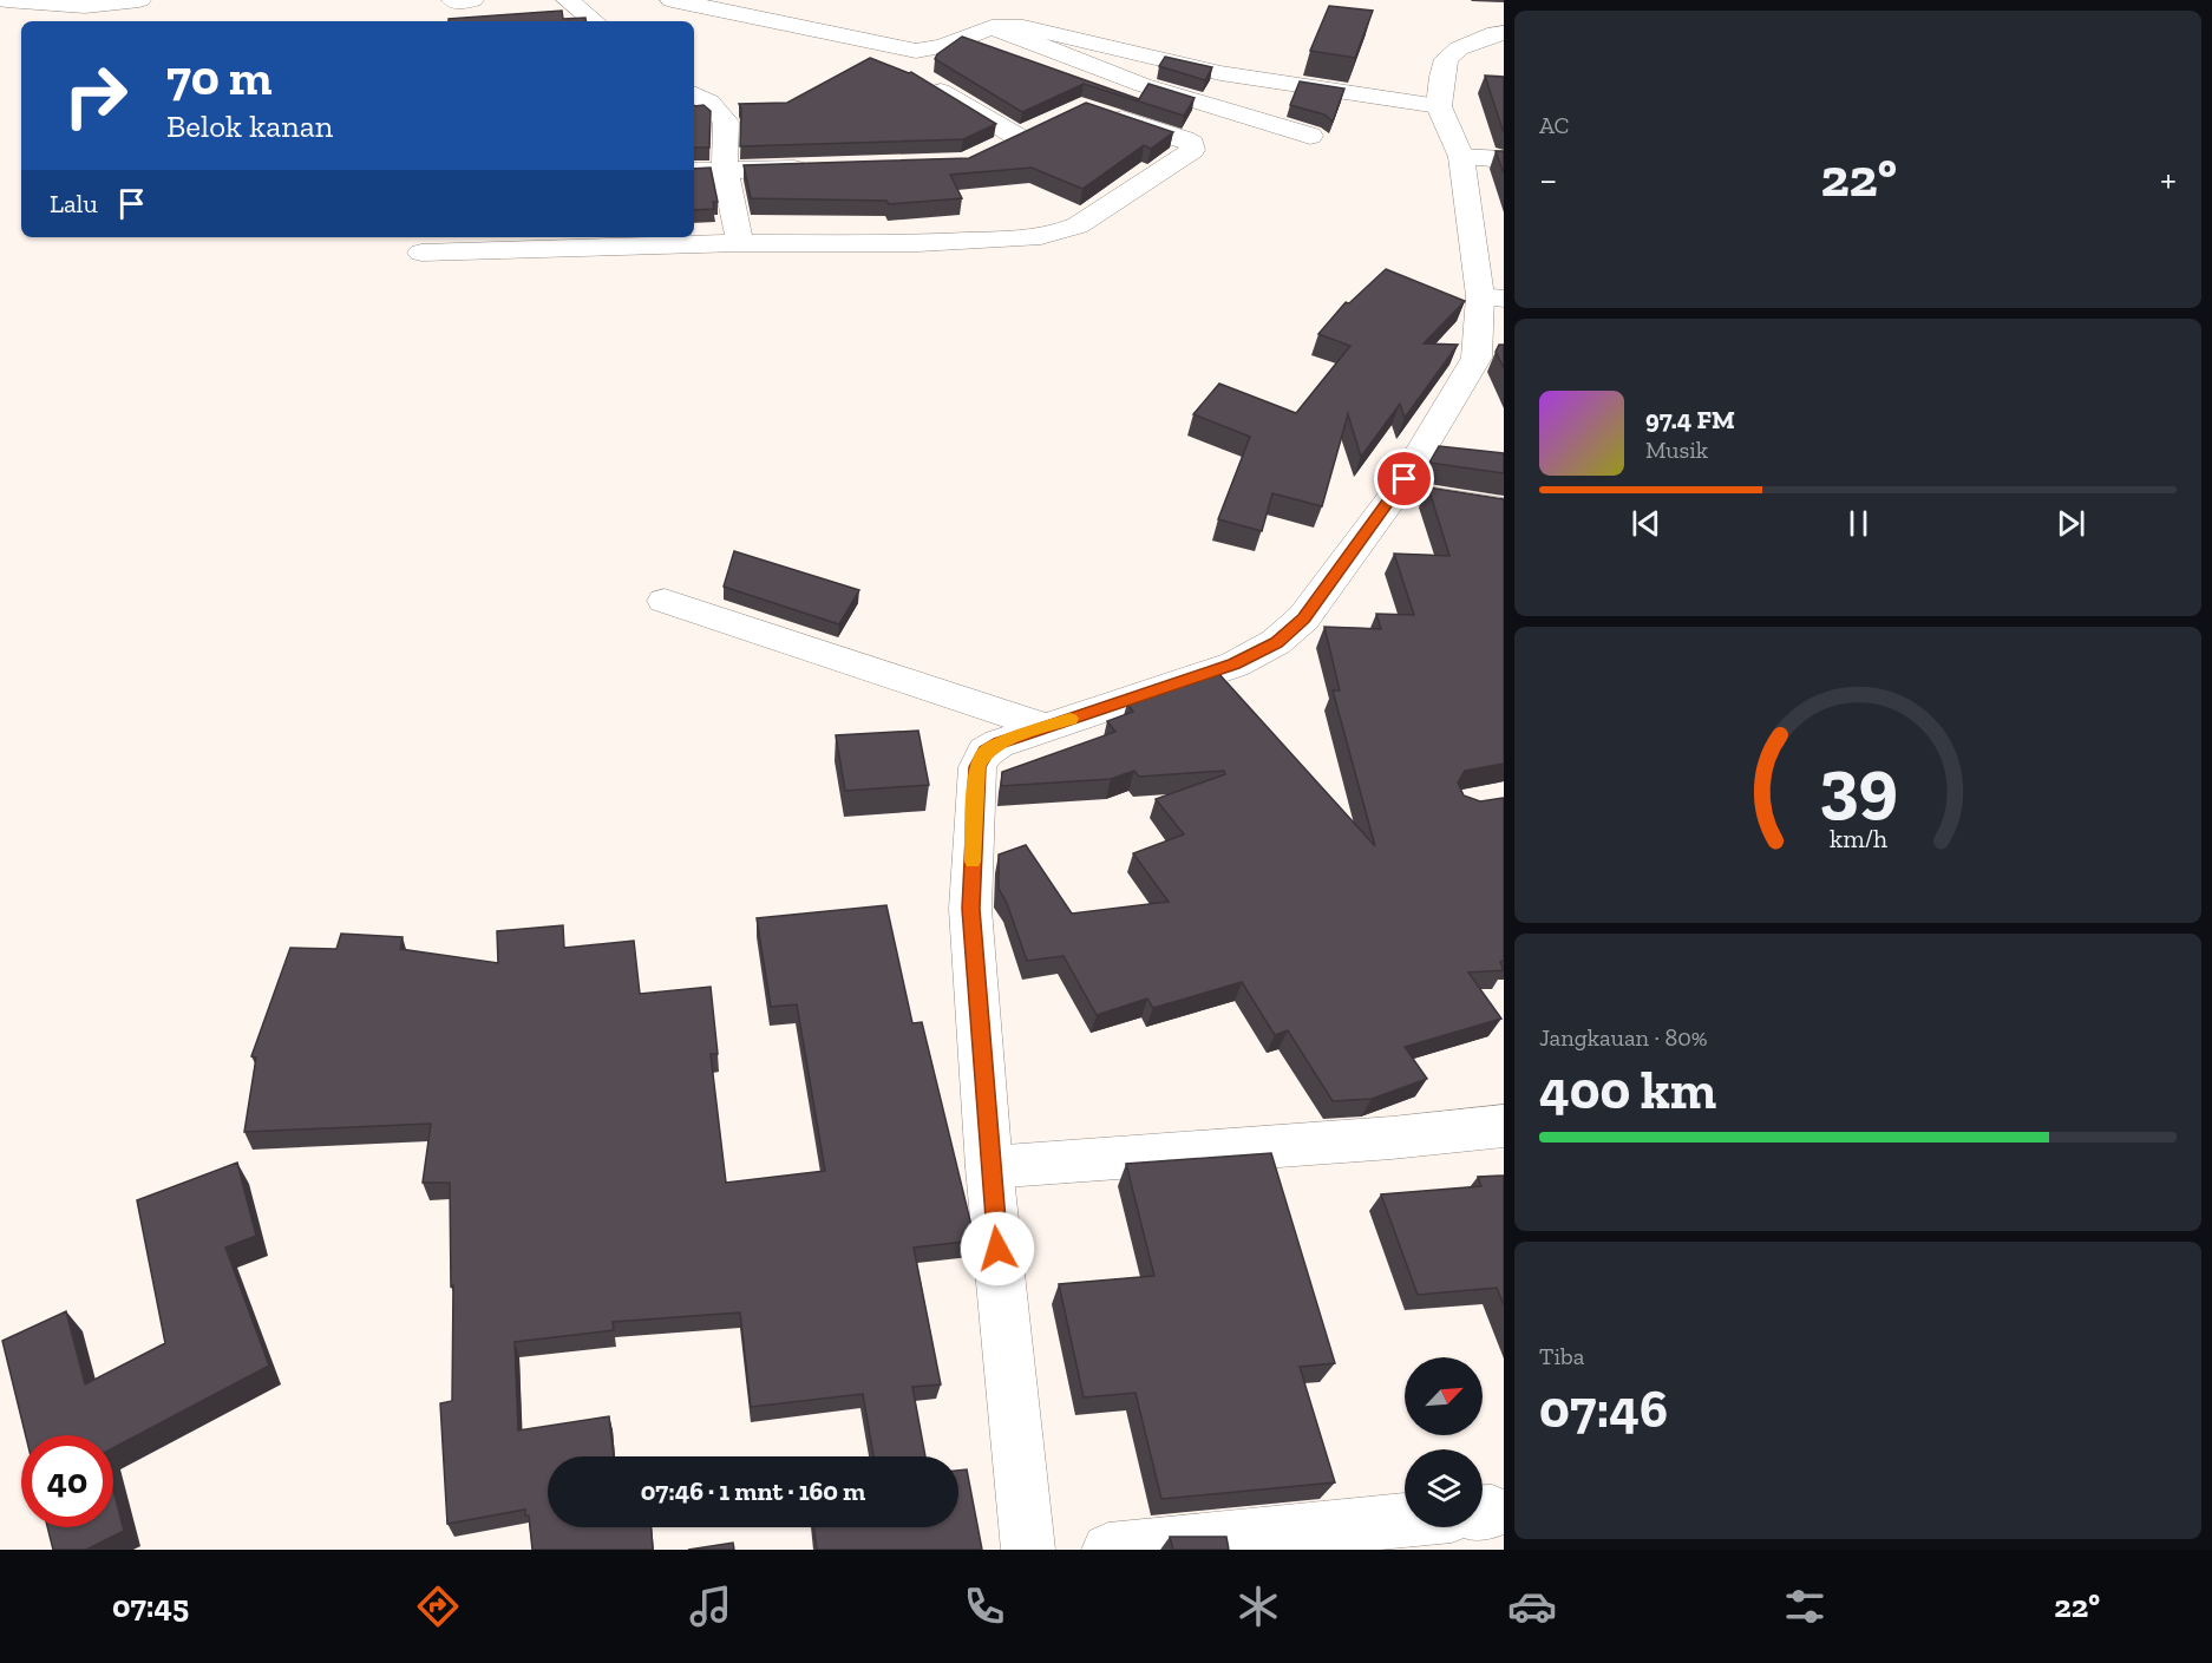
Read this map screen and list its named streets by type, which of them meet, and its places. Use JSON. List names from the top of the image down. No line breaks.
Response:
{"north":"top right","page":{"tile":["AC",["Jangkauan · 80%","400 km"],["Tiba","07:46"]],"turn":["70 m","Belok kanan"],"heat":["−","22°","+"],"then":"Lalu","song":["97.4 FM","Musik"],"limit":"40","trip":"07:46 · 1 mnt · 160 m","tabs":["07:45","22°"],"gauge":["39","km/h"]}}
